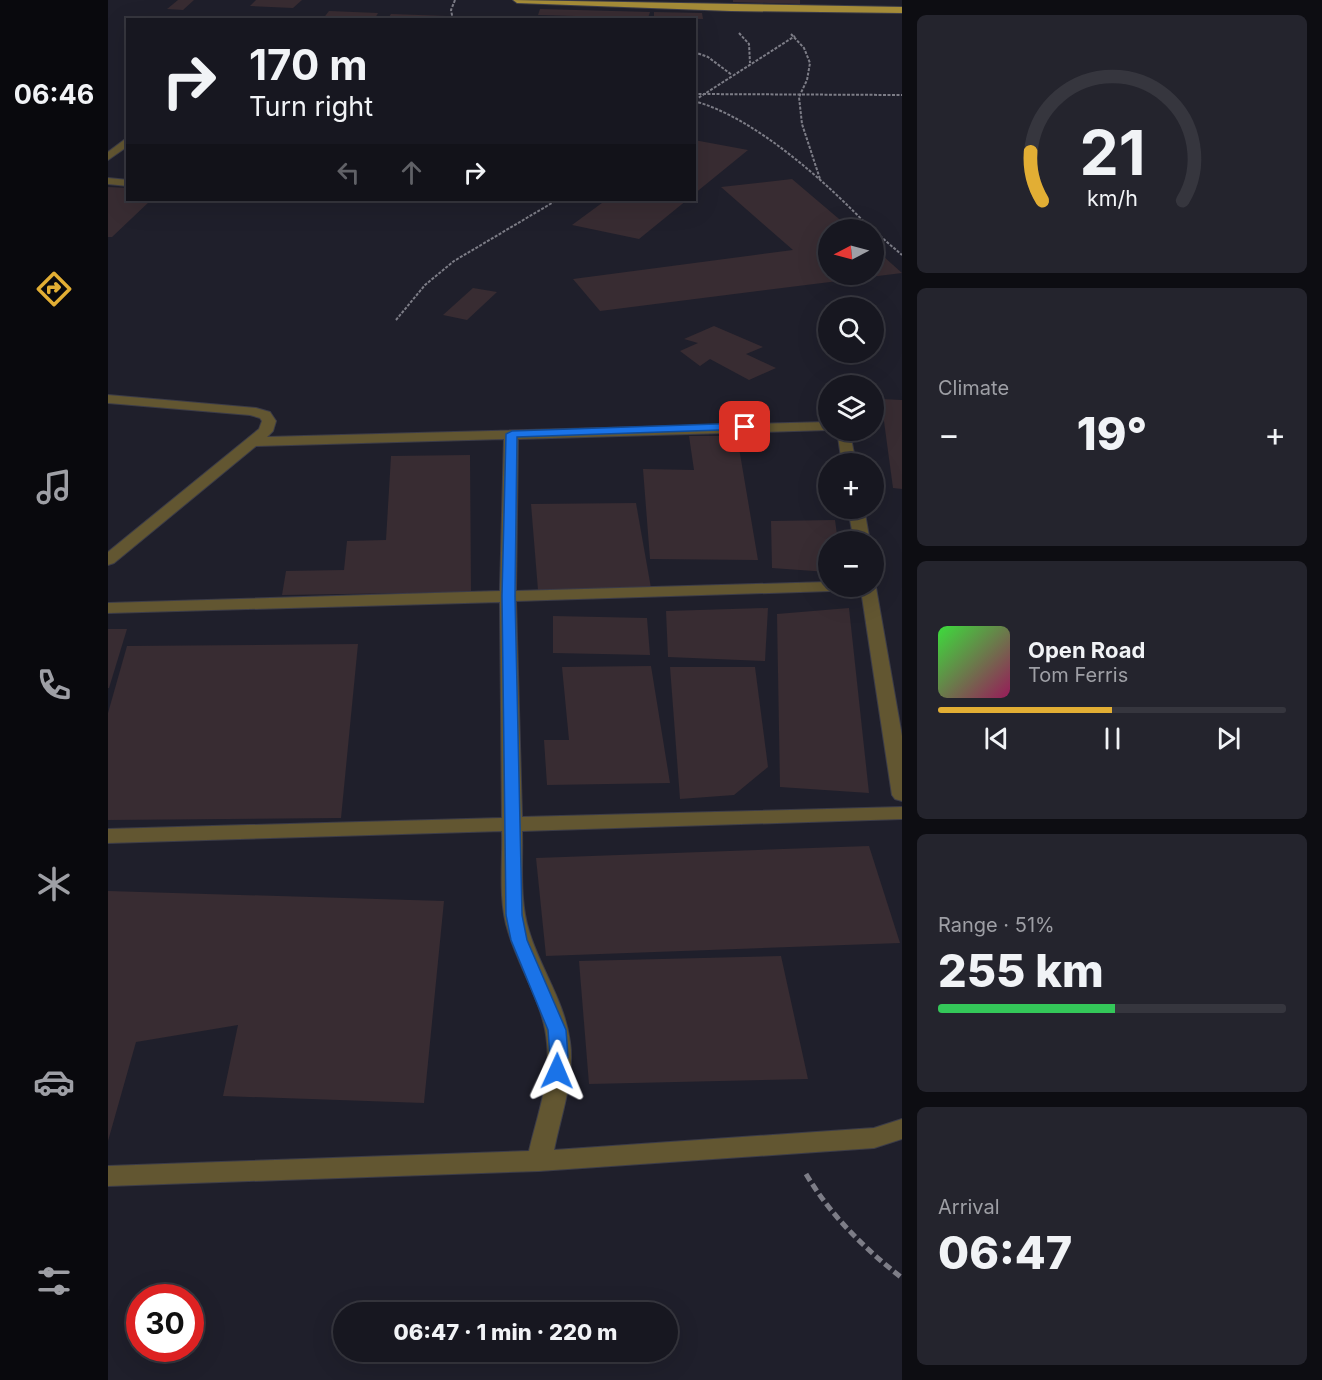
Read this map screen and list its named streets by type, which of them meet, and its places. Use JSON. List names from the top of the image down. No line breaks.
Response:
{"north":"left","page":{"tabs":"06:46","turn":["170 m","Turn right"],"map_buttons":["+","−"],"tile":["Climate",["Range · 51%","255 km"],["Arrival","06:47"]],"heat":["−","19°","+"],"song":["Open Road","Tom Ferris"],"limit":"30","trip":"06:47 · 1 min · 220 m","gauge":["21","km/h"]}}
